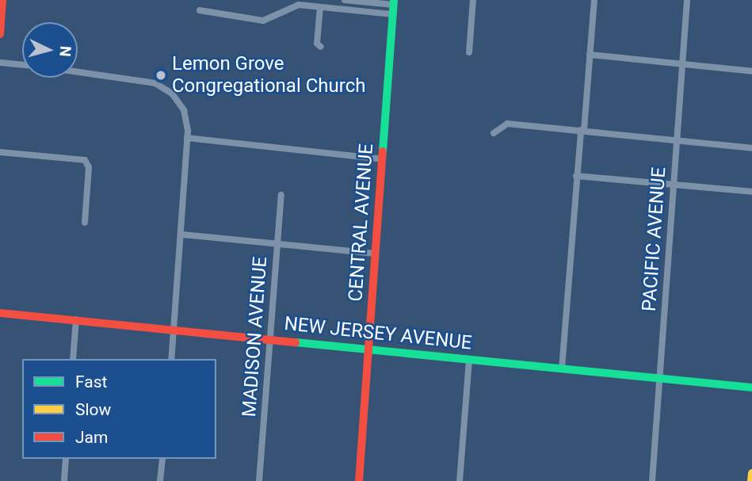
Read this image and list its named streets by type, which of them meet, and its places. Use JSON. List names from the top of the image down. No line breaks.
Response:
{"streets":{"street":["CENTRAL AVENUE","PACIFIC AVENUE","NEW JERSEY AVENUE","MADISON AVENUE"]},"crossings":[["CENTRAL AVENUE","NEW JERSEY AVENUE"],["PACIFIC AVENUE","NEW JERSEY AVENUE"],["NEW JERSEY AVENUE","MADISON AVENUE"]],"places":["Lemon Grove Congregational Church"],"legend":["Fast","Slow","Jam"],"north":"right"}
